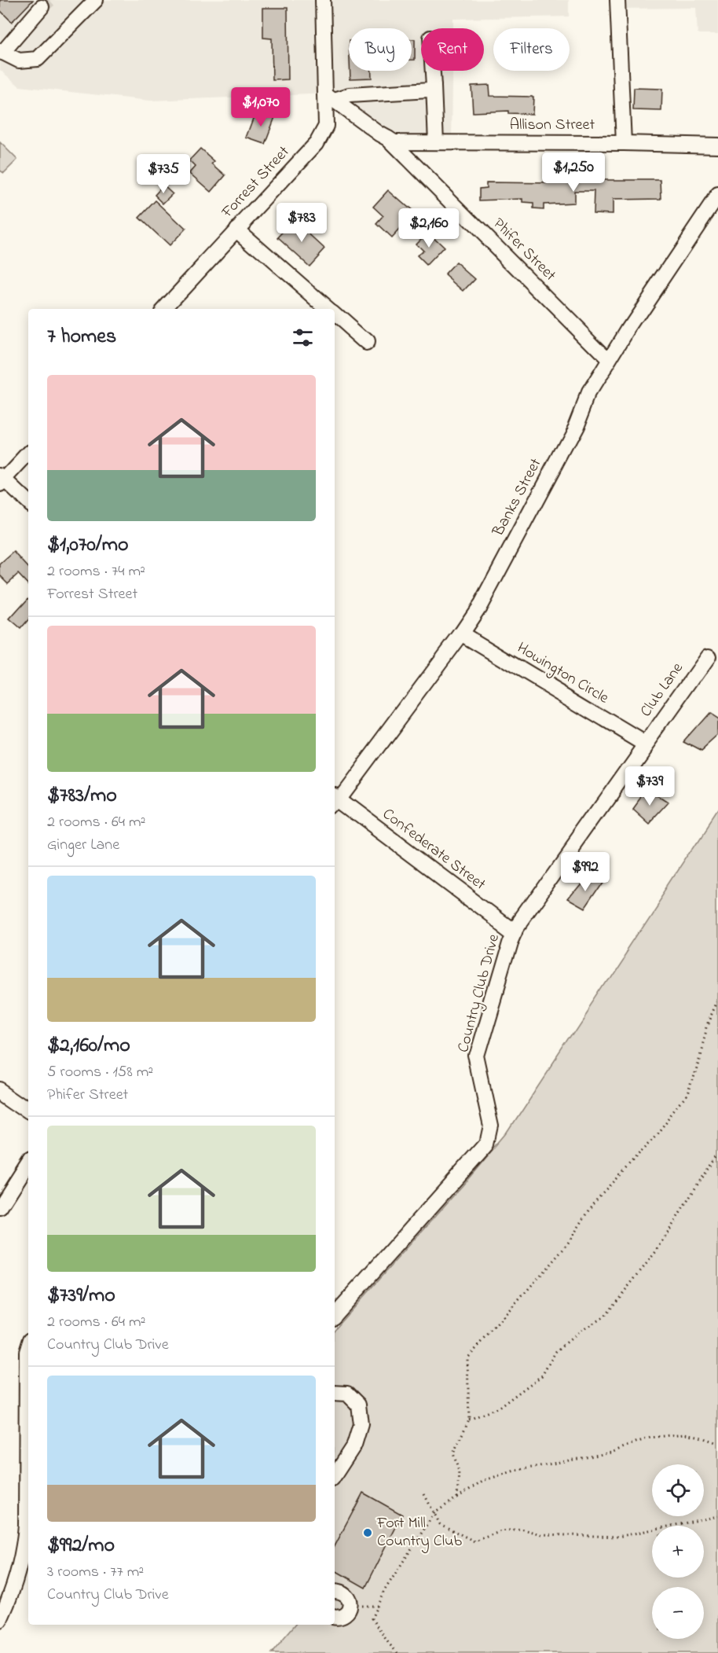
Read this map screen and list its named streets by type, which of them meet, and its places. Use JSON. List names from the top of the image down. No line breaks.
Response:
{"streets":{"street":["Allison Street","Forrest Street","Phifer Street","Banks Street","Howington Circle","Club Lane","Confederate Street","Country Club Drive"]},"crossings":[["Allison Street","Phifer Street"],["Forrest Street","Phifer Street"],["Phifer Street","Banks Street"],["Banks Street","Howington Circle"],["Howington Circle","Club Lane"],["Howington Circle","Country Club Drive"],["Club Lane","Country Club Drive"],["Confederate Street","Country Club Drive"]],"places":["Fort Mill Country Club"],"page":{"chip":["Buy","Rent","Filters"],"price":["$1,070","$1,250","$735","$783","$2,160","$739","$992"],"heading":"7 homes","list":[{"name":"$1,070/mo","note":"2 rooms · 74 m² · Forrest Street"},{"name":"$783/mo","note":"2 rooms · 64 m² · Ginger Lane"},{"name":"$2,160/mo","note":"5 rooms · 158 m² · Phifer Street"},{"name":"$739/mo","note":"2 rooms · 64 m² · Country Club Drive"},{"name":"$992/mo","note":"3 rooms · 77 m² · Country Club Drive"}],"map_buttons":["+","−"]}}
